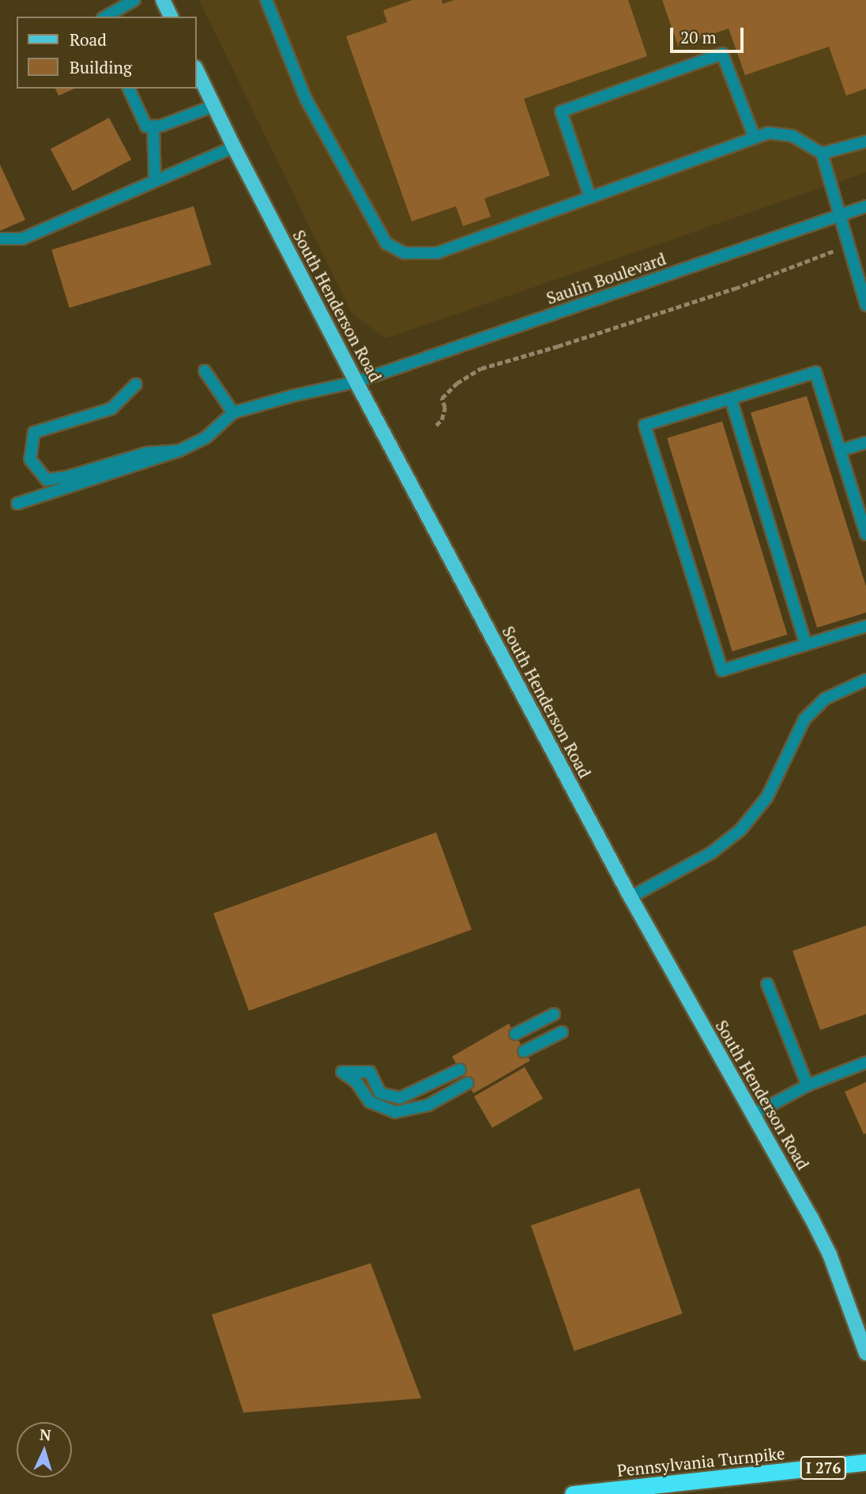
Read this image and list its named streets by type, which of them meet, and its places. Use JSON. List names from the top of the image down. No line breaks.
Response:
{"streets":{"highway":["Pennsylvania Turnpike","I 276"],"main road":["South Henderson Road"],"street":["Saulin Boulevard"]},"crossings":[["Saulin Boulevard","South Henderson Road"]],"legend":["Road","Building"],"scale_bar":"20 m","north":"top"}
